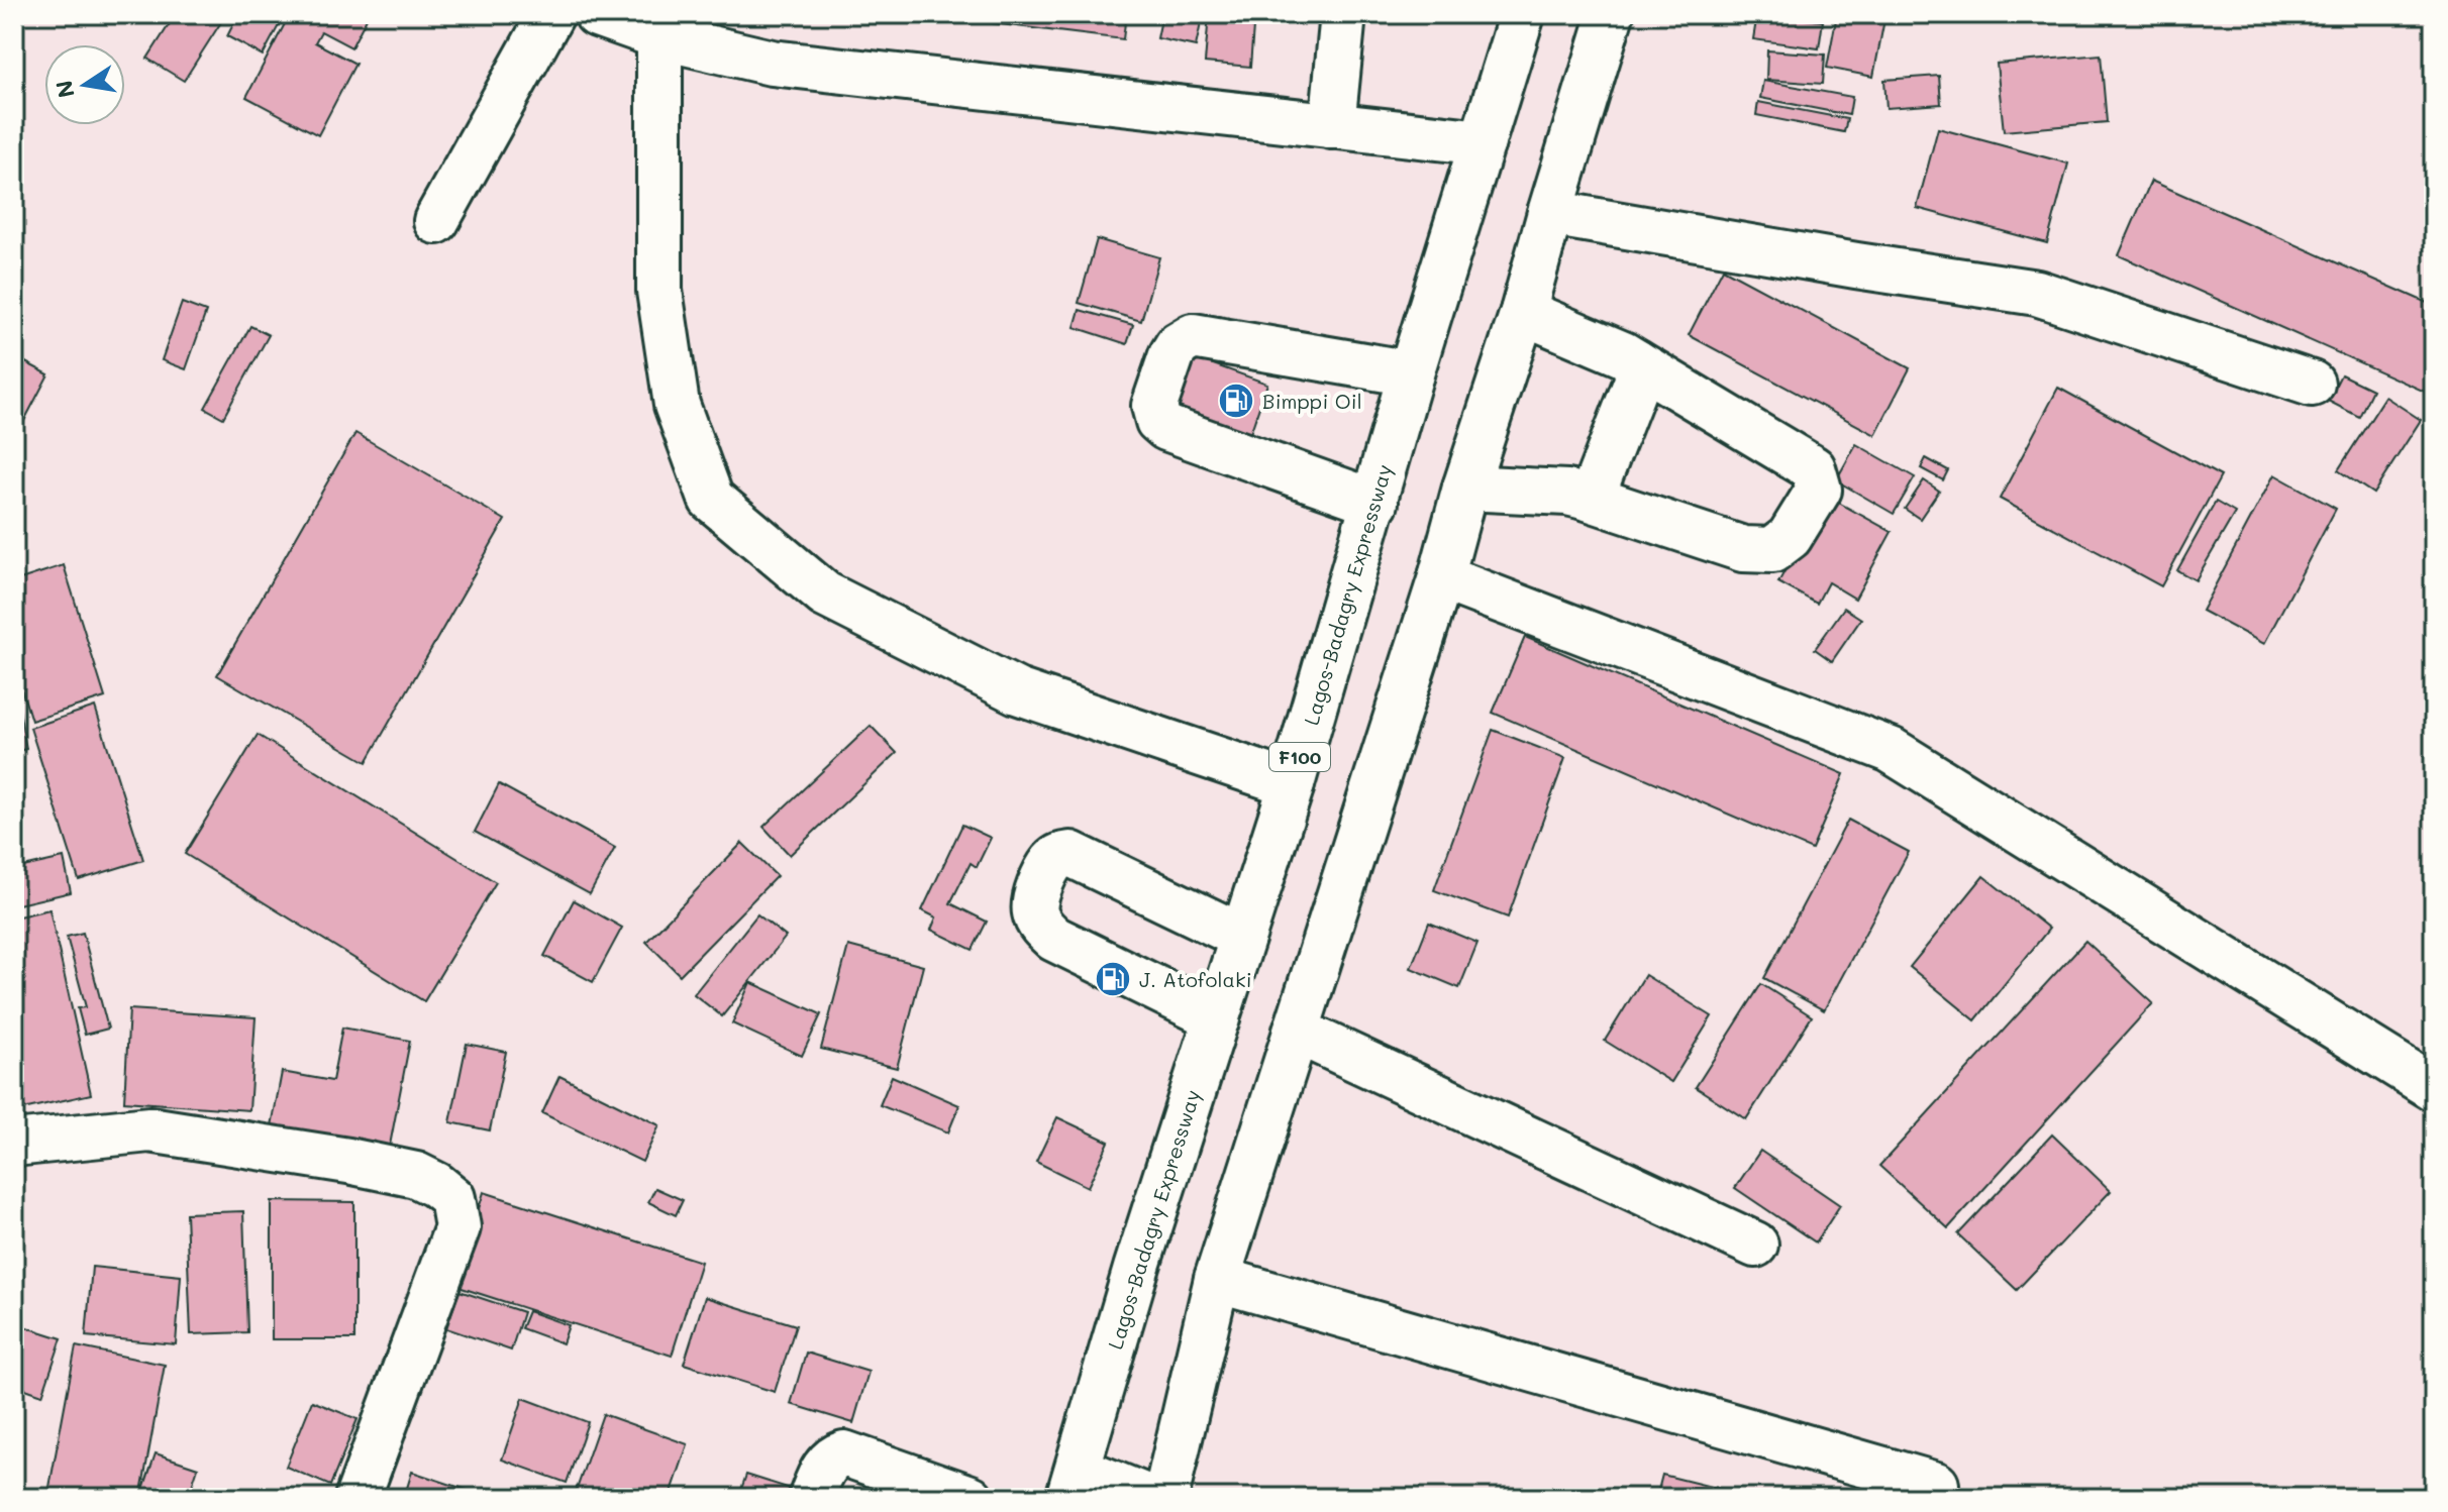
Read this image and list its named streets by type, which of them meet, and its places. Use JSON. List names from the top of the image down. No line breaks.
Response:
{"streets":{"main road":["Lagos-Badagry Expressway","F100"]},"places":{"fuel station":["Bimppi Oil","J. Atofolaki"]},"north":"left"}
